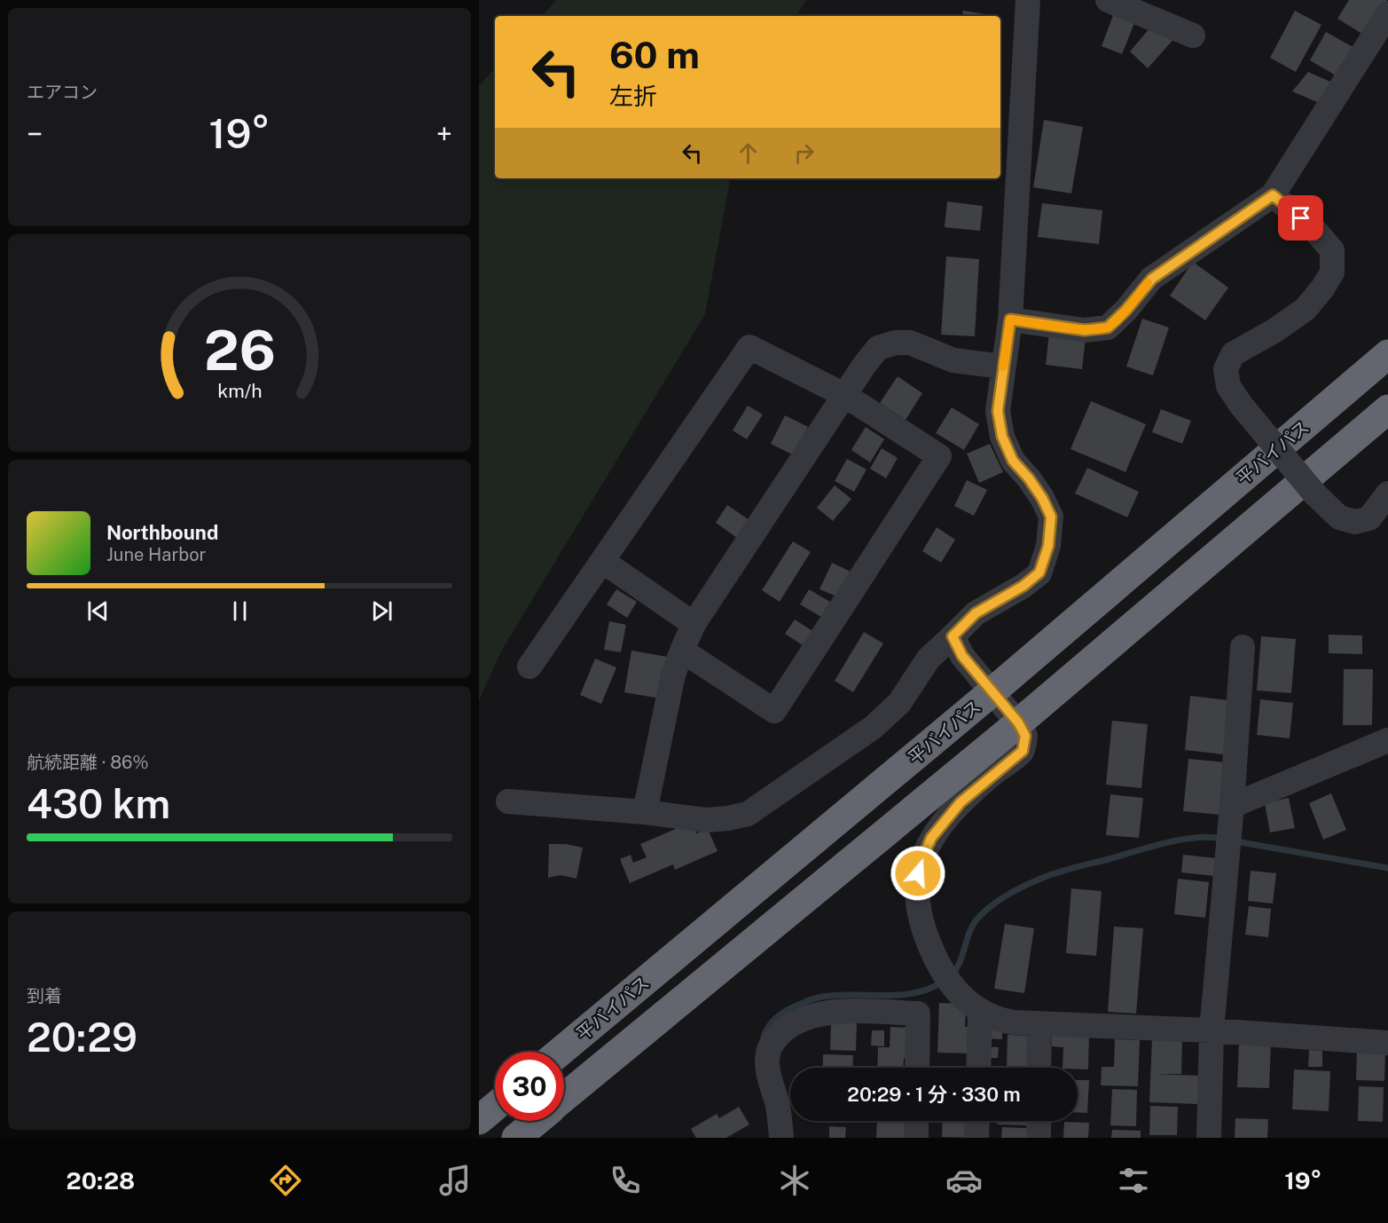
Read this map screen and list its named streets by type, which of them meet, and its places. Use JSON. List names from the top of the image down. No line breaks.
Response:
{"streets":{"highway":["平バイパス"]},"page":{"tile":["エアコン",["航続距離 · 86%","430 km"],["到着","20:29"]],"turn":["60 m","左折"],"heat":["−","19°","+"],"song":["Northbound","June Harbor"],"limit":"30","trip":"20:29 · 1 分 · 330 m","tabs":["20:28","19°"],"gauge":["26","km/h"]}}
